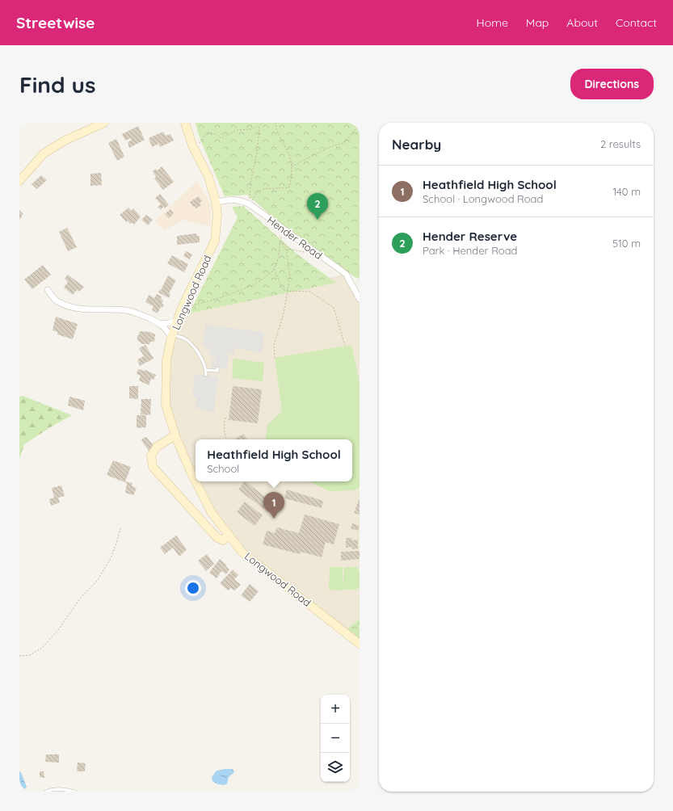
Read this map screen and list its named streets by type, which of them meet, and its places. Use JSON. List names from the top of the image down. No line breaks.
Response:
{"streets":{"street":["Hender Road","Longwood Road"]},"crossings":[["Hender Road","Longwood Road"]],"page":{"header":"Streetwise","nav":["Home","Map","About","Contact"],"buttons":"Directions","title":"Find us","heading":["Nearby","2 results"],"list":[{"mark":"1","name":"Heathfield High School","note":"School · Longwood Road","value":"140 m"},{"mark":"2","name":"Hender Reserve","note":"Park · Hender Road","value":"510 m"}],"pins":["2","1"],"popup":["Heathfield High School","School"],"map_buttons":["+","−"]}}
